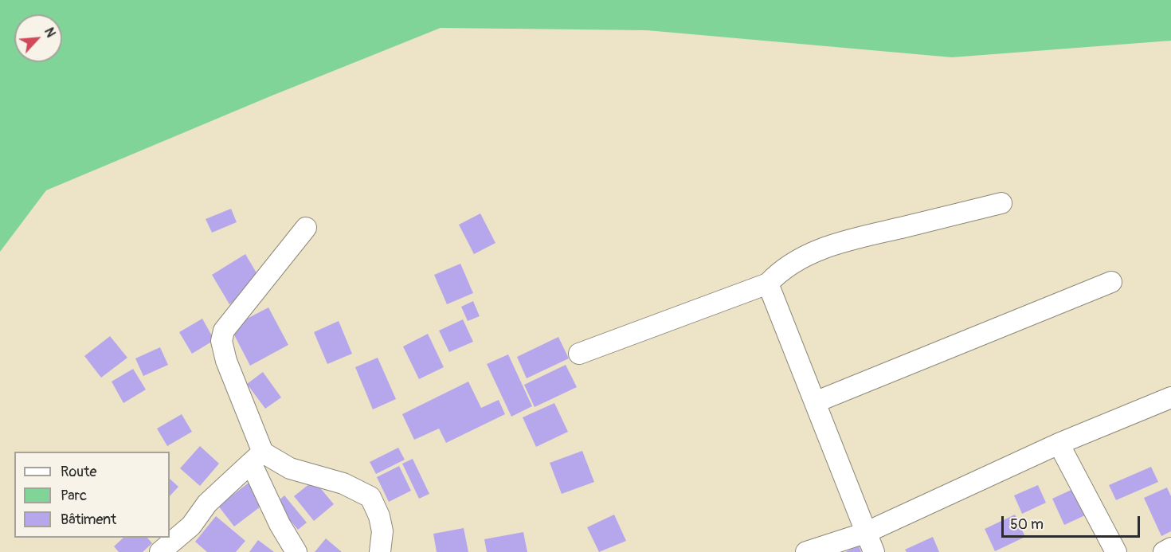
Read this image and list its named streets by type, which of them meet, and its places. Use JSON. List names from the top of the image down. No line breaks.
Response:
{"legend":["Route","Parc","Bâtiment"],"scale_bar":"50 m","north":"top right"}
